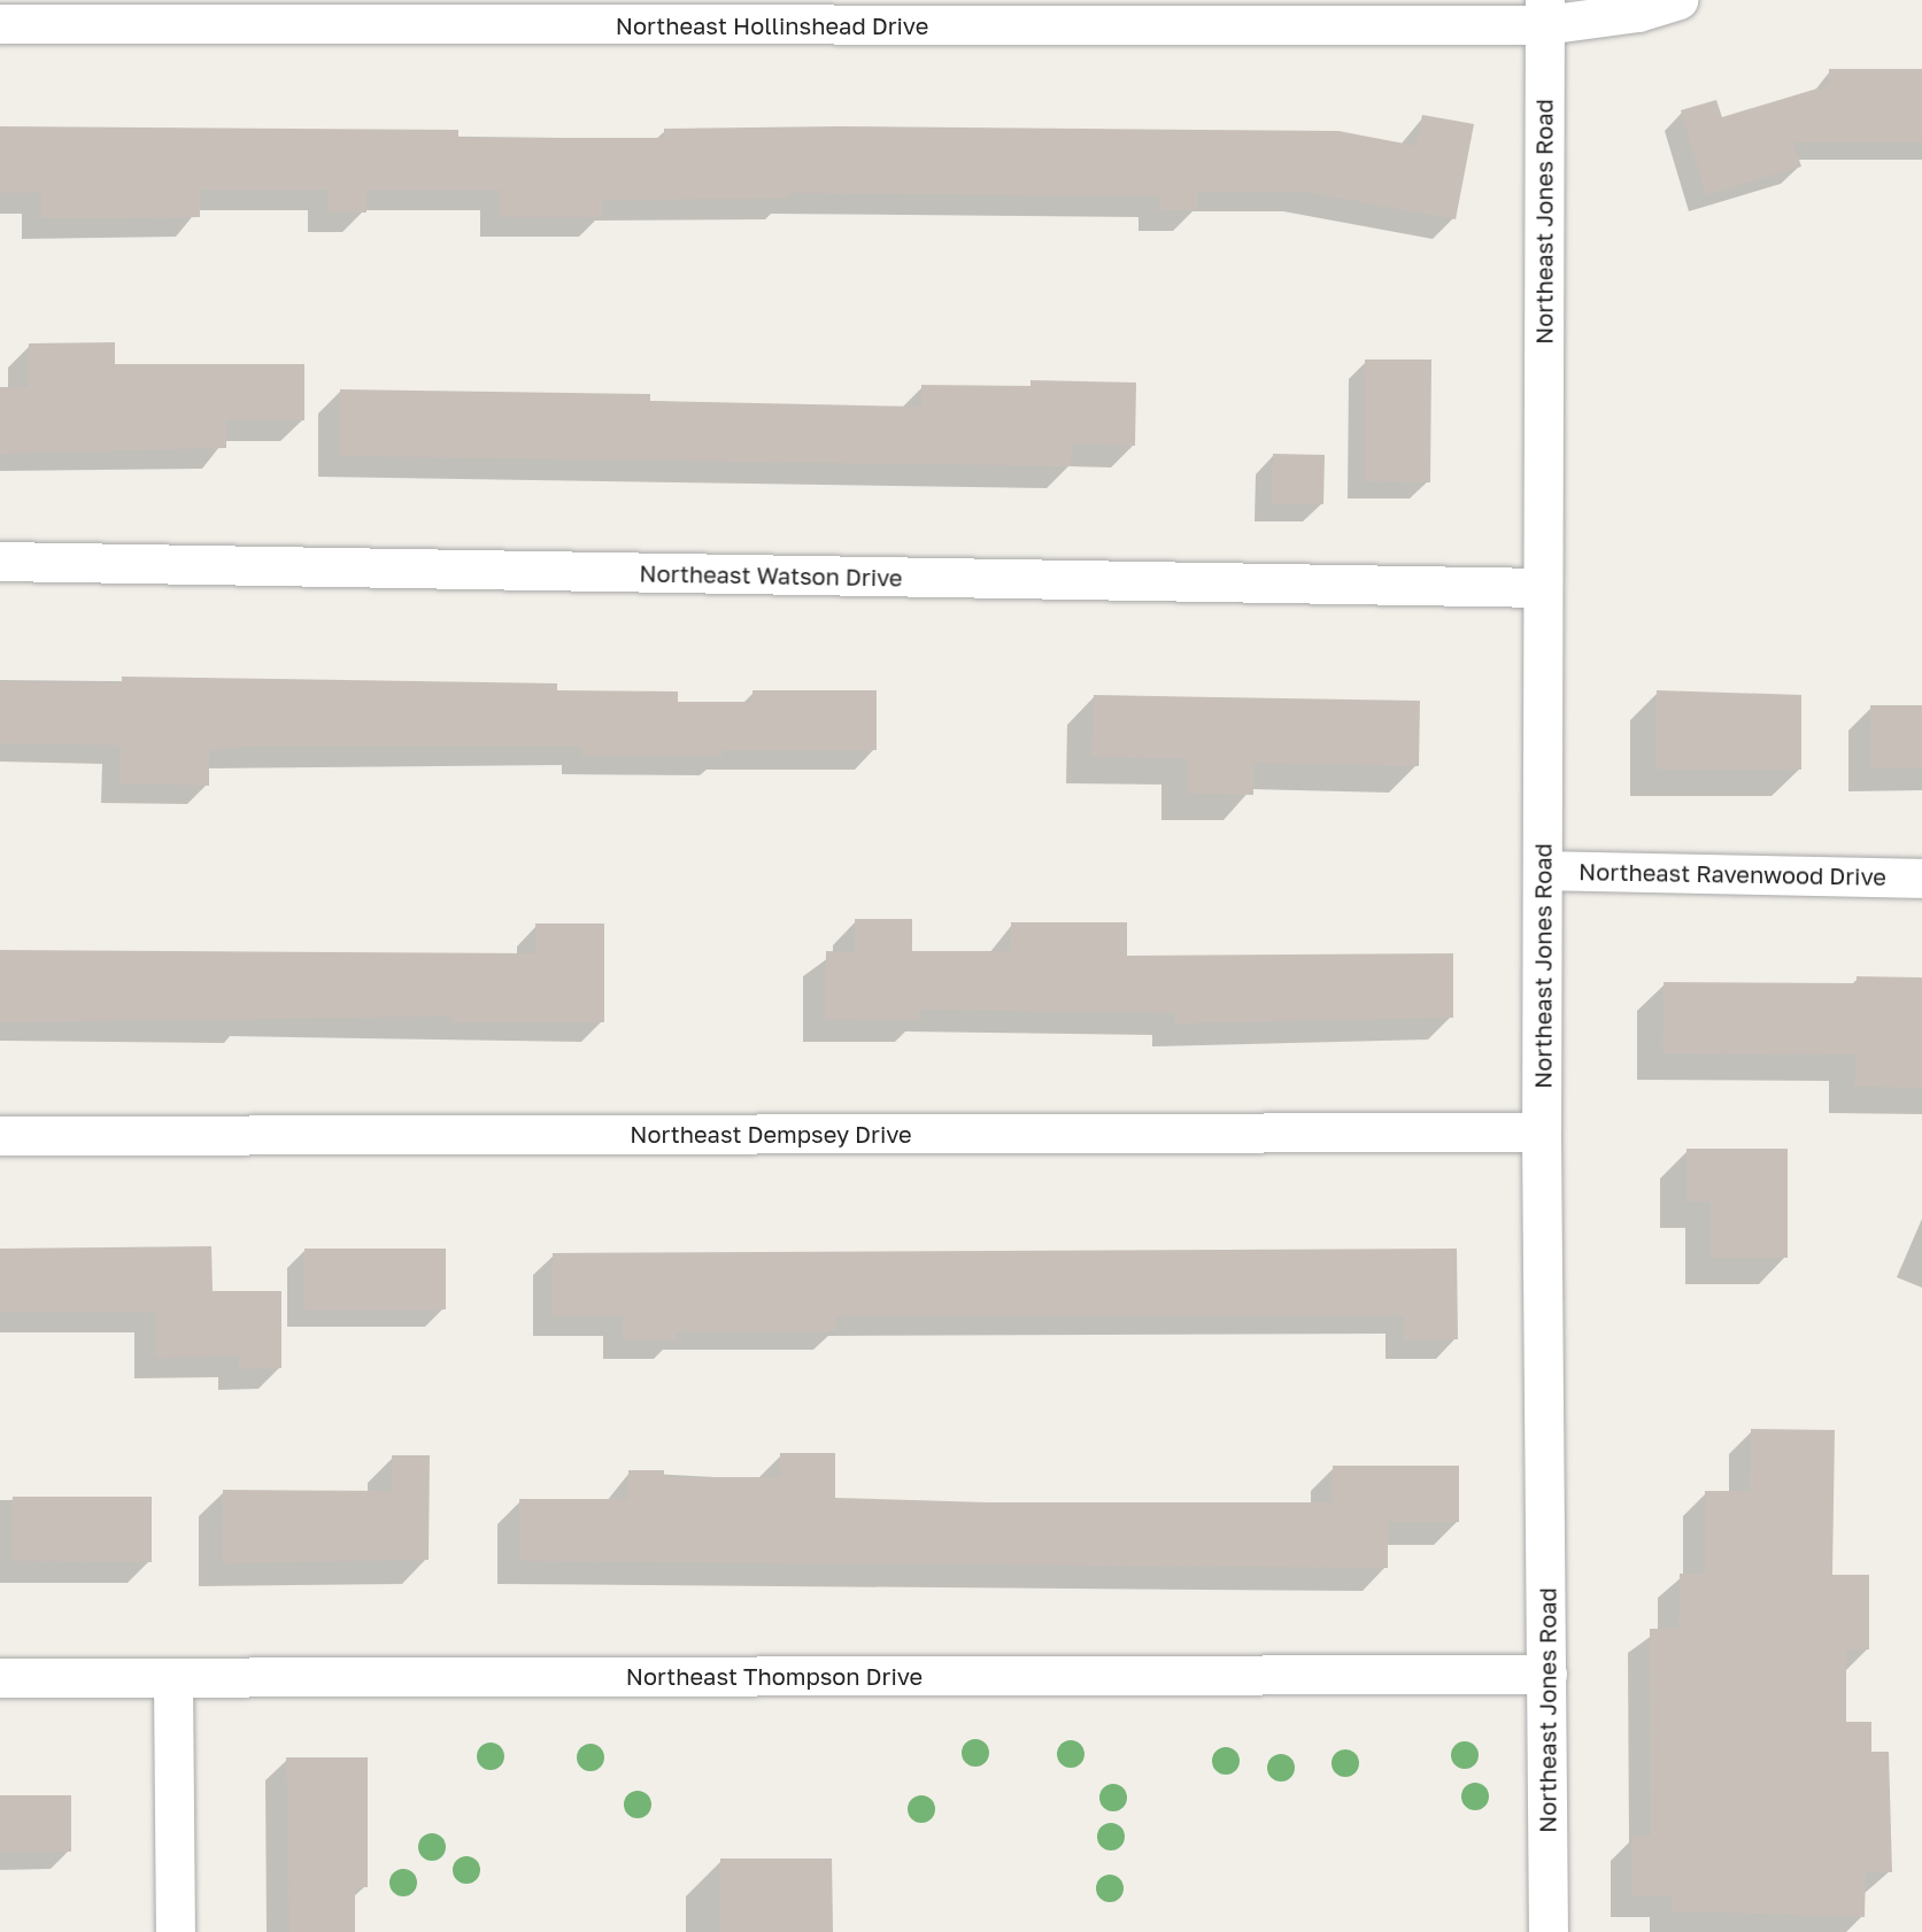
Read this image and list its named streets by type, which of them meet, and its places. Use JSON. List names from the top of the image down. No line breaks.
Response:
{"streets":{"street":["Northeast Hollinshead Drive","Northeast Jones Road","Northeast Watson Drive","Northeast Ravenwood Drive","Northeast Dempsey Drive","Northeast Thompson Drive"]},"crossings":[["Northeast Hollinshead Drive","Northeast Jones Road"],["Northeast Jones Road","Northeast Watson Drive"],["Northeast Jones Road","Northeast Ravenwood Drive"],["Northeast Jones Road","Northeast Dempsey Drive"],["Northeast Jones Road","Northeast Thompson Drive"]]}
